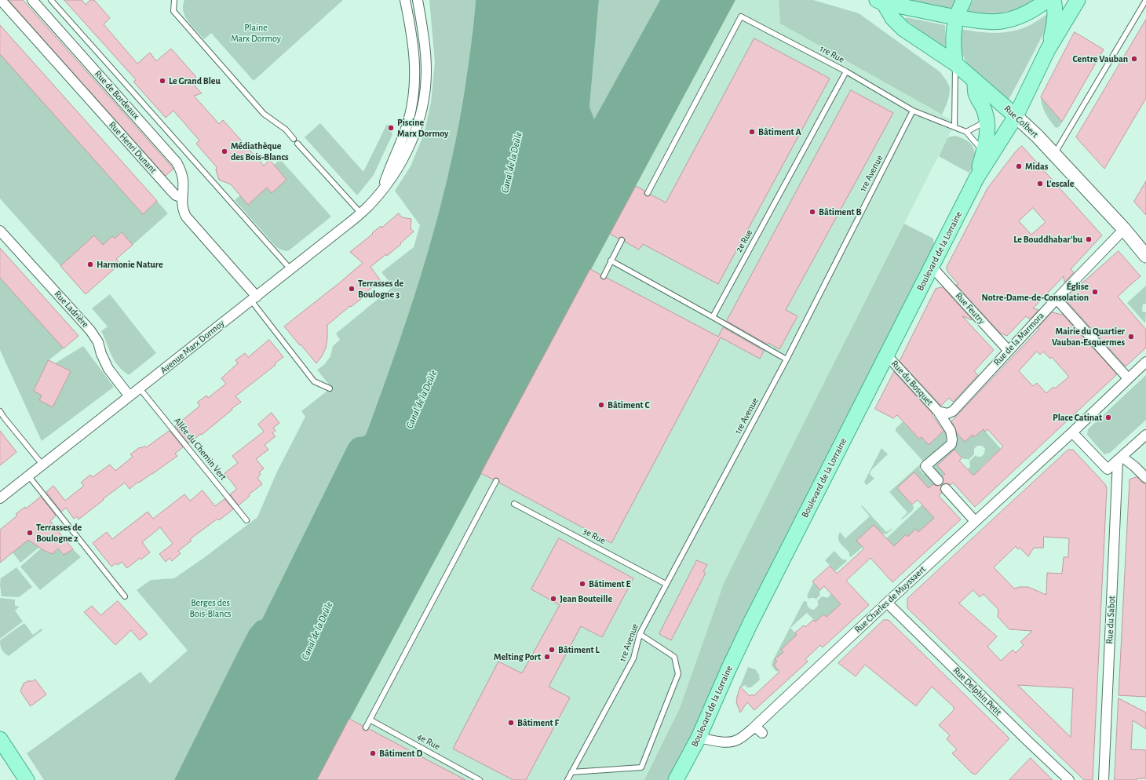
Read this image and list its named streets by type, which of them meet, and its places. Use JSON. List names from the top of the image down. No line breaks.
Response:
{"streets":{"main road":["Rue Colbert","Boulevard de la Lorraine"],"street":["Rue de Bordeaux","Rue Henri Dunant","Rue Feutry","Rue Ladrière","Rue de la Marmora","Avenue Marx Dormoy","Rue du Bosquet","Rue Charles de Muyssaert","Rue du Sabot","Rue Delphin Petit"],"lane":["1re Rue","1re Avenue","2e Rue","Allée du Chemin Vert","3e Rue","4e Rue"]},"crossings":[["1re Rue","1re Avenue"],["1re Rue","2e Rue"],["Rue de Bordeaux","Rue Henri Dunant"],["Rue Colbert","Boulevard de la Lorraine"],["Rue Colbert","Rue de la Marmora"],["1re Avenue","3e Rue"],["Boulevard de la Lorraine","Rue Feutry"],["Boulevard de la Lorraine","Rue du Bosquet"],["Boulevard de la Lorraine","Rue Charles de Muyssaert"],["Rue Feutry","Rue de la Marmora"],["Rue Ladrière","Avenue Marx Dormoy"],["Rue de la Marmora","Rue du Bosquet"],["Avenue Marx Dormoy","Allée du Chemin Vert"],["Rue Charles de Muyssaert","Rue Delphin Petit"]],"water":["Canal de la Deûle"],"parks":["Plaine Marx Dormoy","Berges des Bois-Blancs"],"places":["Centre Vauban","Le Grand Bleu","Piscine Marx Dormoy","Bâtiment A","Médiathèque des Bois-Blancs","Midas","L'escale","Bâtiment B","Le Bouddhabar'bu","Harmonie Nature","Terrasses de Boulogne 3","Église Notre-Dame-de-Consolation","Mairie du Quartier Vauban-Esquermes","Bâtiment C","Place Catinat","Terrasses de Boulogne 2","Bâtiment E","Jean Bouteille","Bâtiment L","Melting Port","Bâtiment F","Bâtiment D"]}
